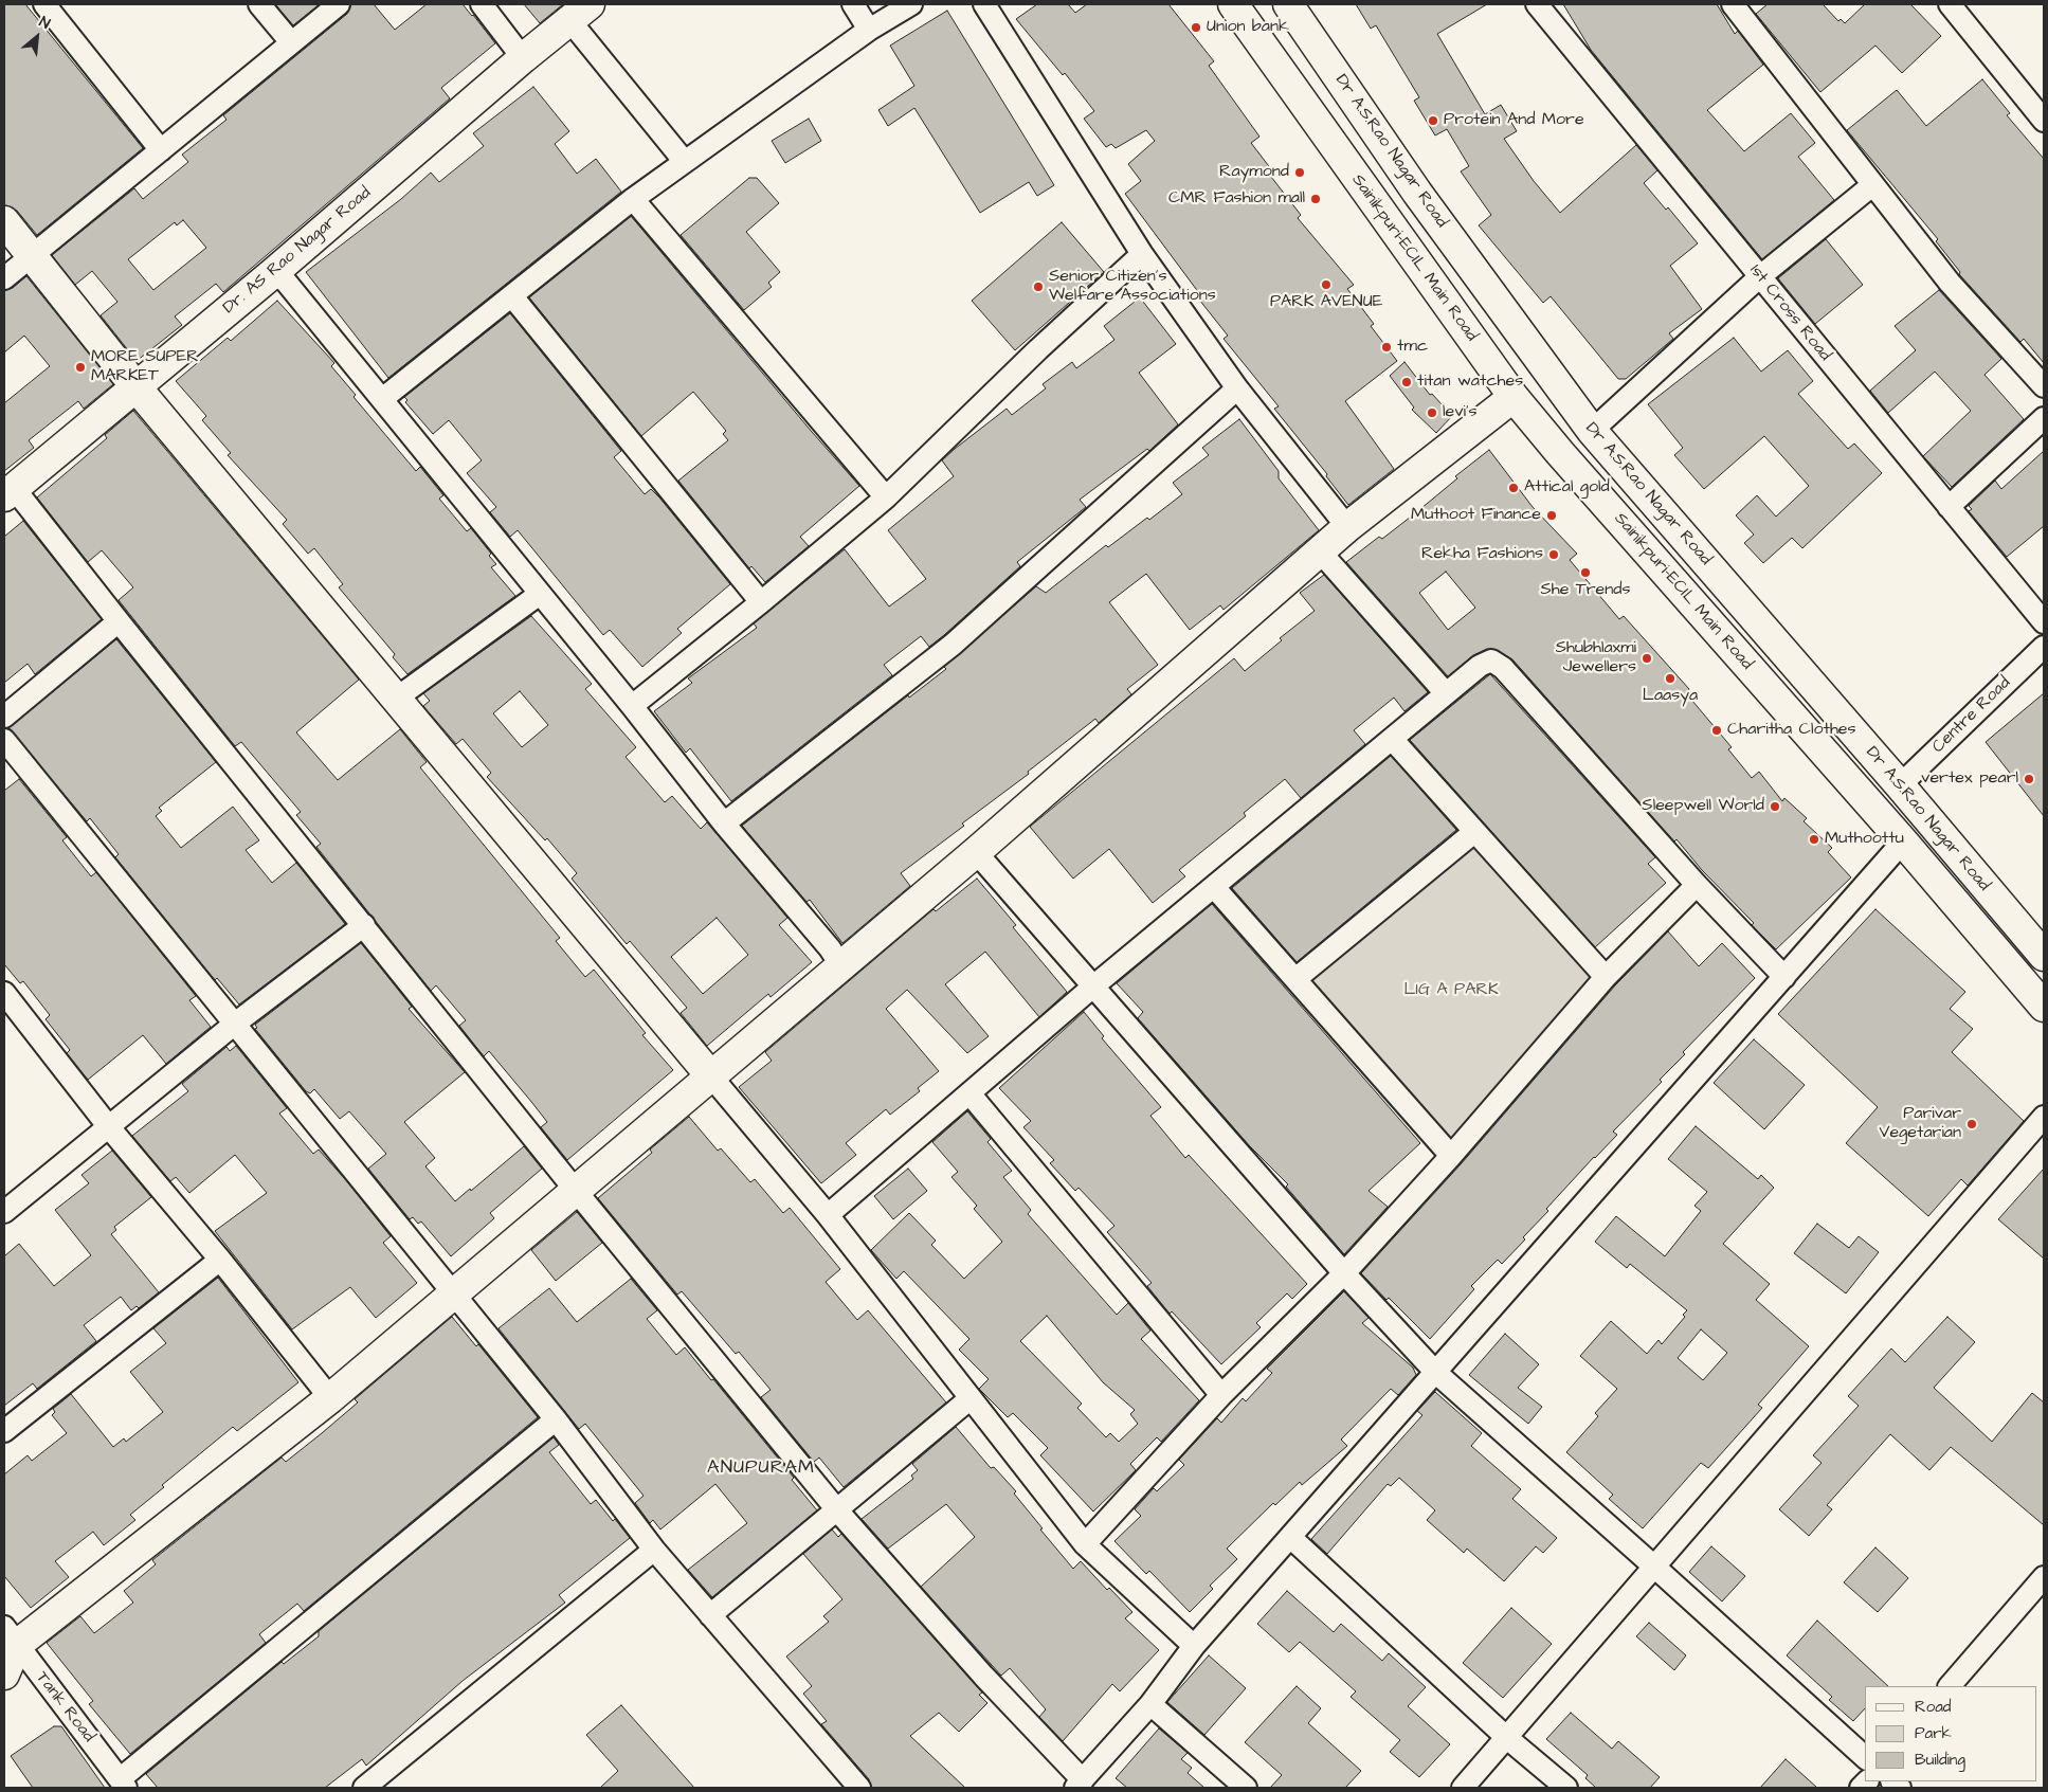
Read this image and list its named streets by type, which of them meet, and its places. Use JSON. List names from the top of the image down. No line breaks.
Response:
{"streets":{"street":["Dr A.S.Rao Nagar Road","Dr. AS Rao Nagar Road","Sainikpuri-ECIL Main Road","1st Cross Road","Centre Road","Tank Road"]},"crossings":[["Dr A.S.Rao Nagar Road","Centre Road"]],"districts":["ANUPURAM"],"parks":["LIG A PARK"],"places":["Union bank","Protein And More","Raymond","CMR Fashion mall","PARK AVENUE","Senior Citizen's Welfare Associations","tmc","MORE SUPER MARKET","titan watches","levi's","Attical gold","Muthoot Finance","Rekha Fashions","She Trends","Shubhlaxmi Jewellers","Laasya","Charitha Clothes","vertex pearl","Sleepwell World","Muthoottu","Parivar Vegetarian"],"legend":["Road","Park","Building"],"north":"top right"}
